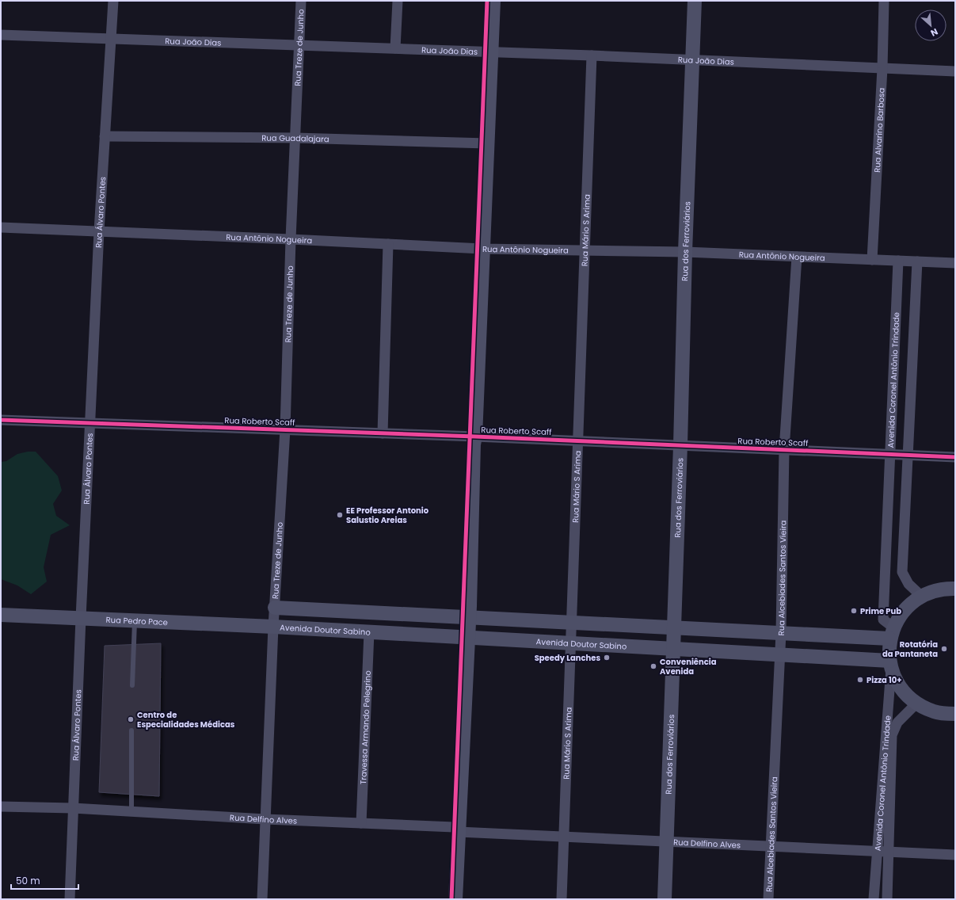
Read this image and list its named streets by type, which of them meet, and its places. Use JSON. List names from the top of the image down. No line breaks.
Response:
{"streets":{"main road":["Rua dos Ferroviários","Rua Pedro Pace","Avenida Doutor Sabino"],"street":["Rua João Dias","Rua Treze de Junho","Rua Alvarino Barbosa","Rua Guadalajara","Rua Álvaro Pontes","Rua Mário S Arima","Rua Antônio Nogueira","Avenida Coronel Antônio Trindade","Rua Roberto Scaff","Rua Alcebiades Santos Vieira","Travessa Armando Pelegrino","Rua Delfino Alves"]},"crossings":[["Rua João Dias","Rua Treze de Junho"],["Rua João Dias","Rua Alvarino Barbosa"],["Rua João Dias","Rua Álvaro Pontes"],["Rua João Dias","Rua Mário S Arima"],["Rua João Dias","Rua dos Ferroviários"],["Rua Treze de Junho","Rua Guadalajara"],["Rua Treze de Junho","Rua Antônio Nogueira"],["Rua Treze de Junho","Rua Roberto Scaff"],["Rua Treze de Junho","Rua Pedro Pace"],["Rua Treze de Junho","Avenida Doutor Sabino"],["Rua Alvarino Barbosa","Rua Antônio Nogueira"],["Rua Guadalajara","Rua Álvaro Pontes"],["Rua Álvaro Pontes","Rua Antônio Nogueira"],["Rua Álvaro Pontes","Rua Roberto Scaff"],["Rua Álvaro Pontes","Rua Pedro Pace"],["Rua Álvaro Pontes","Rua Delfino Alves"],["Rua Mário S Arima","Rua Antônio Nogueira"],["Rua Mário S Arima","Rua Roberto Scaff"],["Rua Mário S Arima","Avenida Doutor Sabino"],["Rua Mário S Arima","Rua Delfino Alves"],["Rua Antônio Nogueira","Rua dos Ferroviários"],["Rua Antônio Nogueira","Avenida Coronel Antônio Trindade"],["Rua Antônio Nogueira","Rua Alcebiades Santos Vieira"],["Rua dos Ferroviários","Rua Roberto Scaff"],["Rua dos Ferroviários","Avenida Doutor Sabino"],["Rua dos Ferroviários","Rua Delfino Alves"],["Avenida Coronel Antônio Trindade","Rua Roberto Scaff"],["Avenida Coronel Antônio Trindade","Avenida Doutor Sabino"],["Avenida Coronel Antônio Trindade","Rua Delfino Alves"],["Rua Roberto Scaff","Rua Alcebiades Santos Vieira"],["Rua Alcebiades Santos Vieira","Avenida Doutor Sabino"],["Rua Alcebiades Santos Vieira","Rua Delfino Alves"],["Rua Pedro Pace","Avenida Doutor Sabino"],["Avenida Doutor Sabino","Travessa Armando Pelegrino"],["Travessa Armando Pelegrino","Rua Delfino Alves"]],"places":["EE Professor Antonio Salustio Areias","Prime Pub","Rotatória da Pantaneta","Speedy Lanches","Conveniência Avenida","Pizza 10+","Centro de Especialidades Médicas"],"scale_bar":"50 m","north":"bottom right"}
